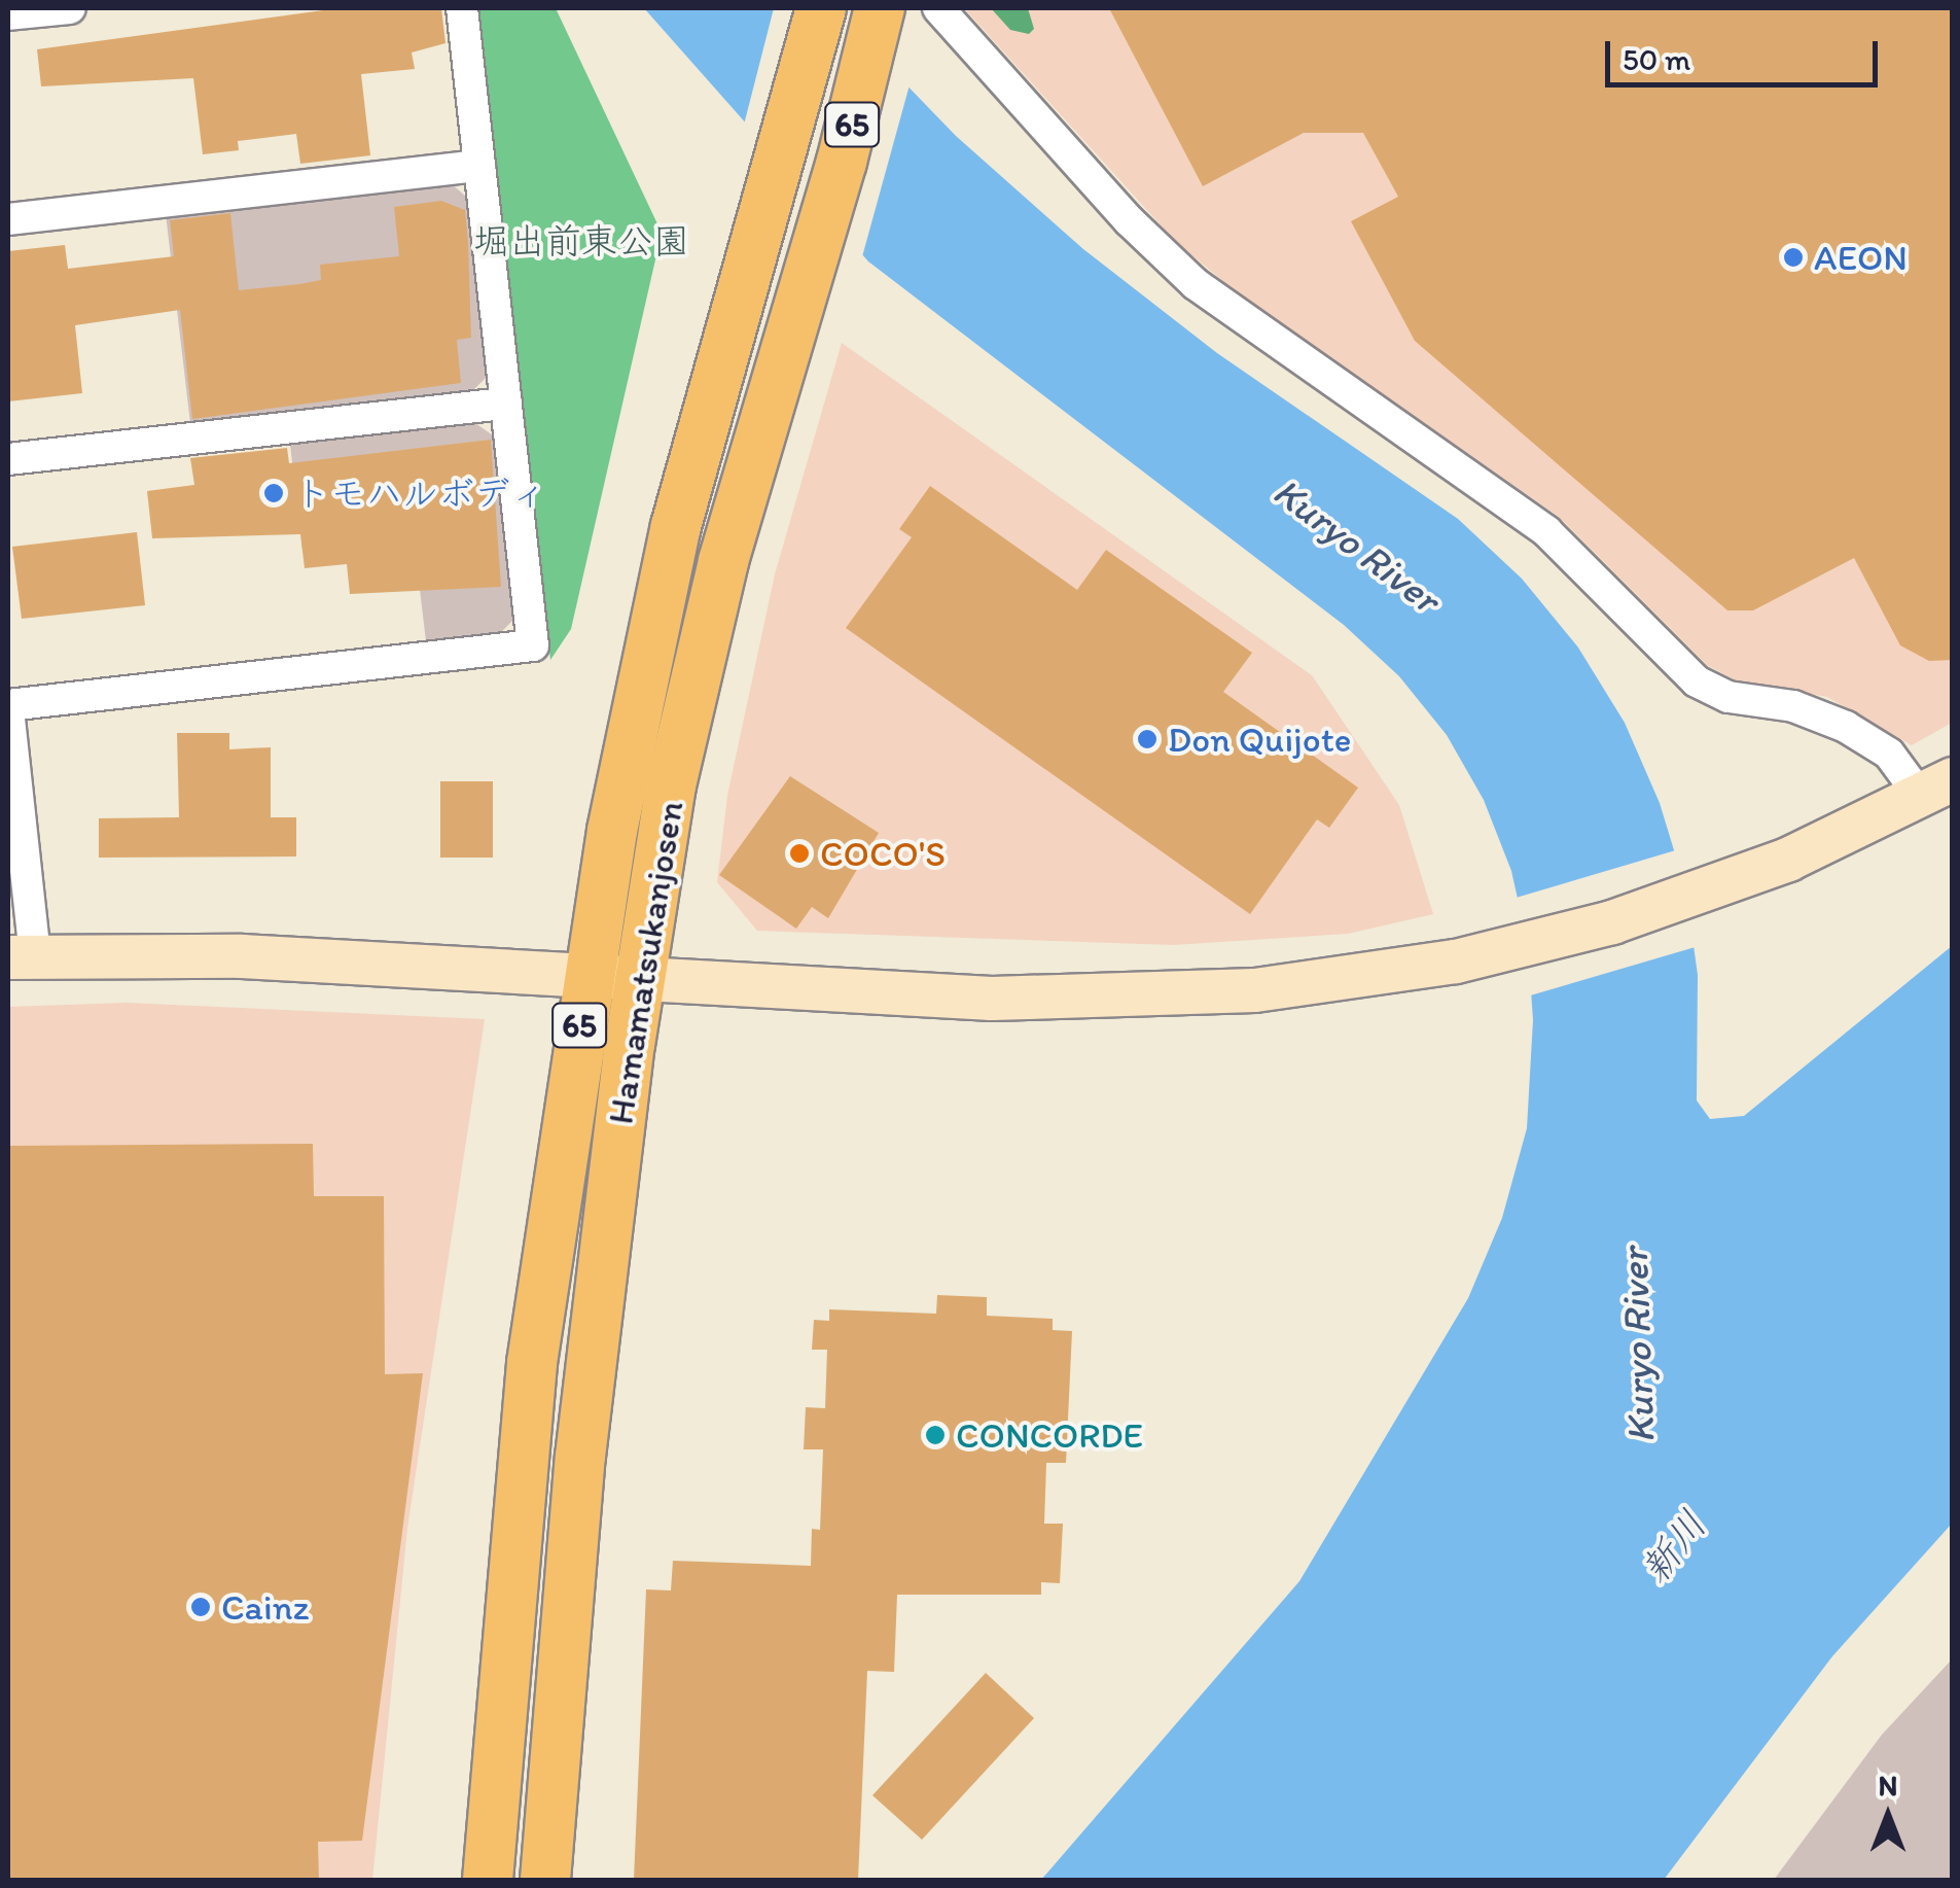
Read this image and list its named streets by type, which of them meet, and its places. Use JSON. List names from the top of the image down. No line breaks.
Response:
{"streets":{"main road":["65","Hamamatsukanjosen"]},"water":["Kuryo River","新川"],"parks":["堀出前東公園"],"places":["AEON","トモハルボディ","Don Quijote","COCO'S","CONCORDE","Cainz"],"scale_bar":"50 m","north":"top"}
